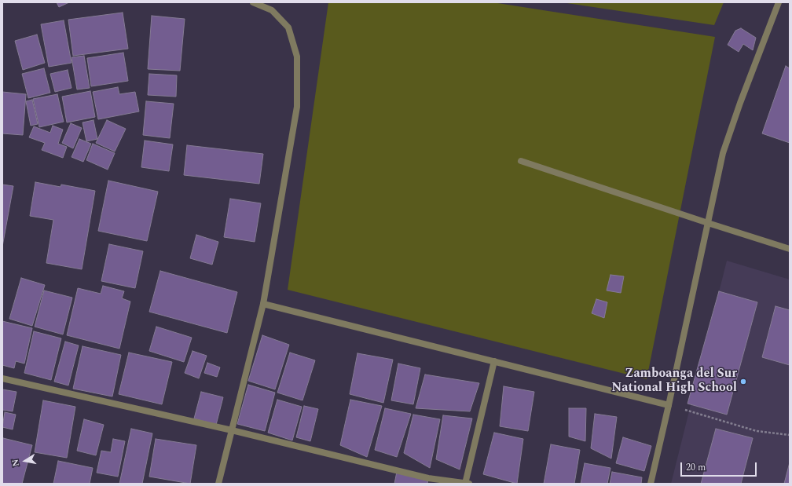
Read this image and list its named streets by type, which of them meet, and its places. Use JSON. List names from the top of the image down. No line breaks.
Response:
{"places":["Zamboanga del Sur National High School"],"scale_bar":"20 m","north":"left"}
